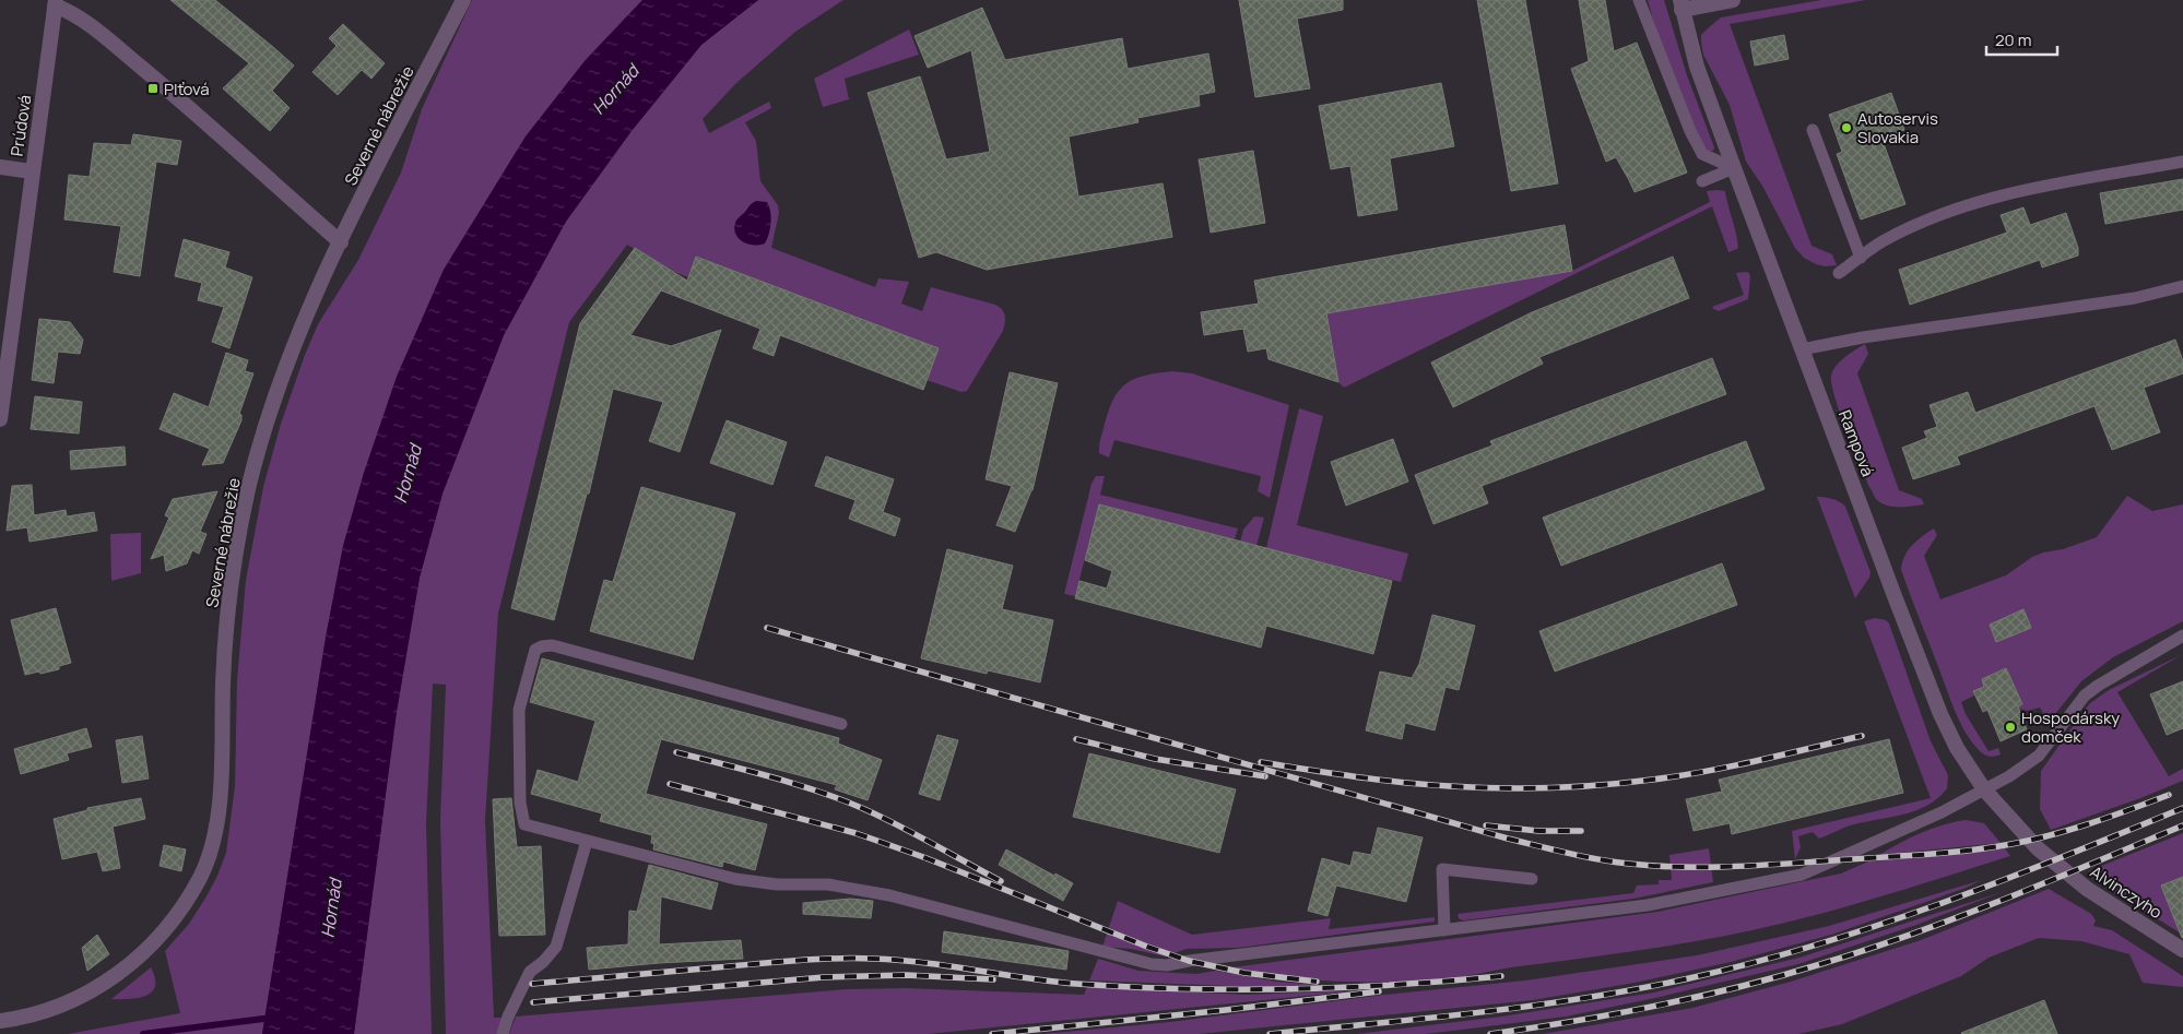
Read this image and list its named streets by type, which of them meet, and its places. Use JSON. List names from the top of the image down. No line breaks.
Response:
{"streets":{"street":["Prúdová","Severné nábrežie","Rampová","Alvinczyho"]},"crossings":[["Rampová","Alvinczyho"]],"water":["Hornád"],"places":{"transit":["Plťová"],"other":["Autoservis Slovakia","Hospodársky domček"]},"scale_bar":"20 m"}
